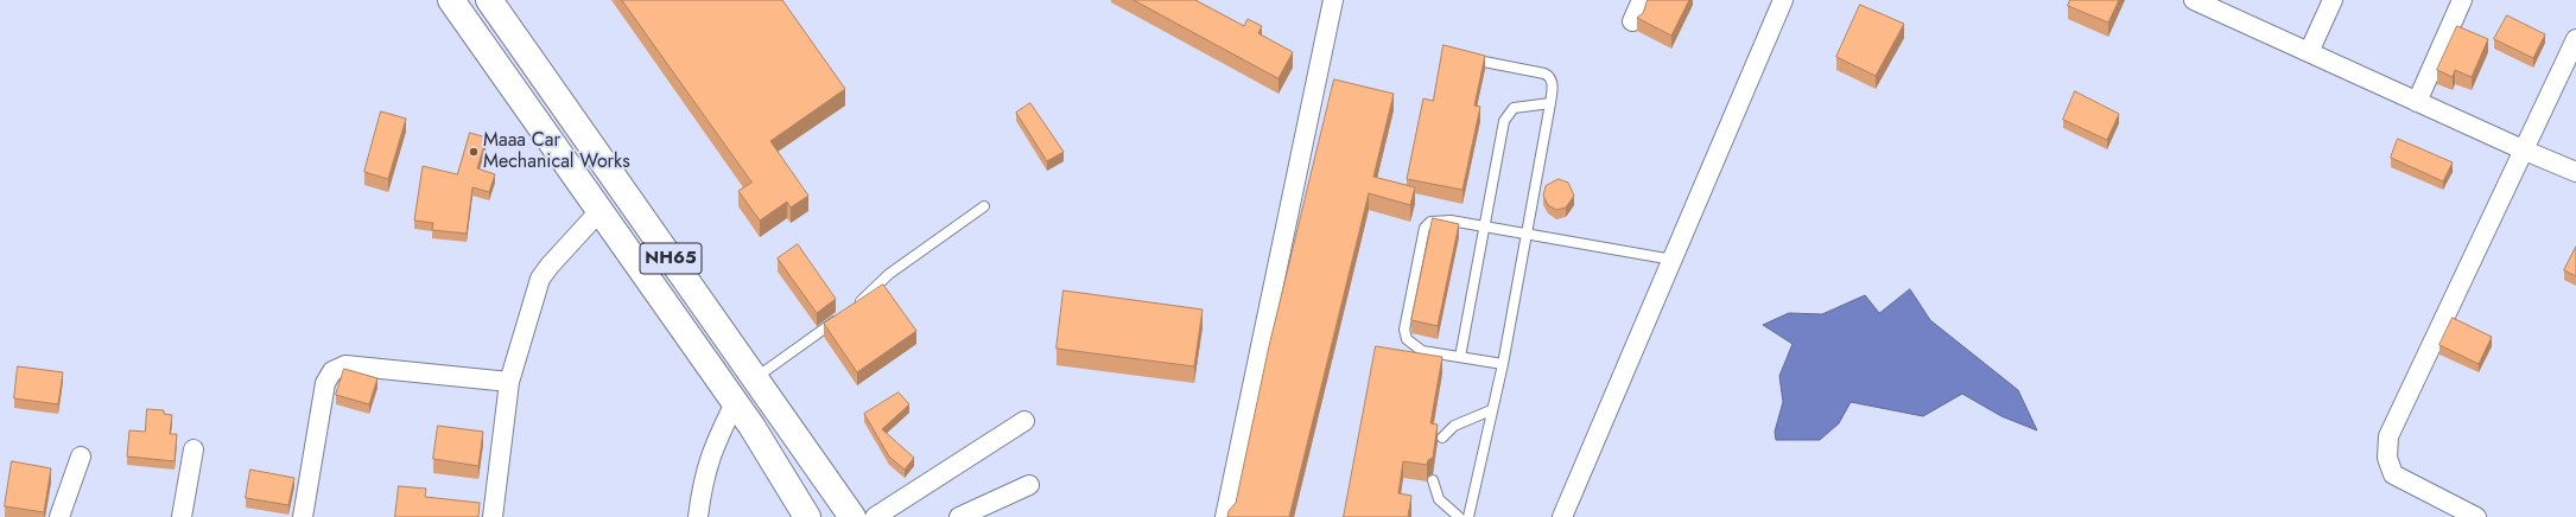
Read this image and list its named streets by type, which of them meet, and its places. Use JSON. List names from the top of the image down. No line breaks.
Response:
{"streets":{"highway":["NH65"]},"places":["Maaa Car Mechanical Works"]}
